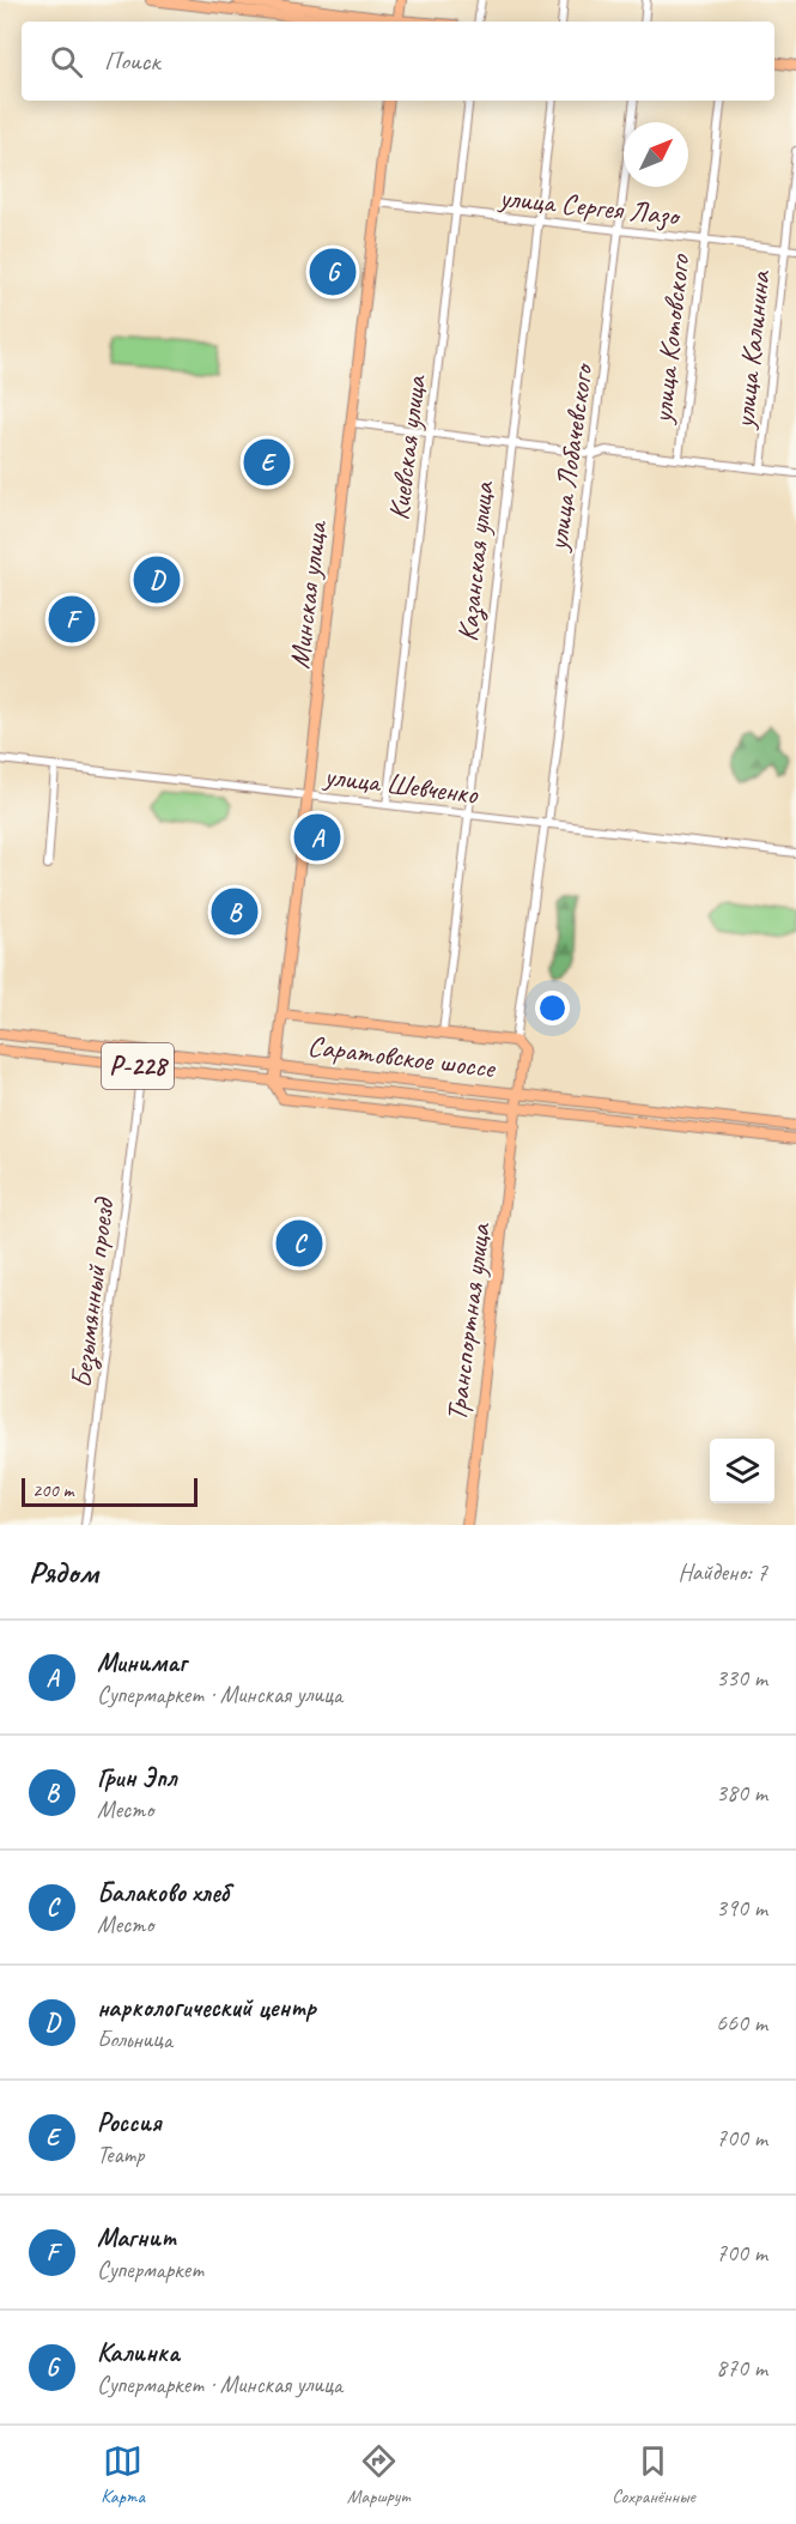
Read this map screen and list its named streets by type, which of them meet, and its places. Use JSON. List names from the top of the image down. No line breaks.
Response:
{"streets":{"main road":["Минская улица","Саратовское шоссе","Р-228","Транспортная улица"],"street":["улица Сергея Лазо","улица Котовского","улица Калинина","Киевская улица","улица Лобачевского","Казанская улица","улица Шевченко","Безымянный проезд"]},"crossings":[["улица Сергея Лазо","улица Котовского"],["улица Сергея Лазо","улица Калинина"],["улица Сергея Лазо","Киевская улица"],["улица Сергея Лазо","улица Лобачевского"],["улица Сергея Лазо","Казанская улица"],["улица Сергея Лазо","Минская улица"],["Киевская улица","улица Шевченко"],["улица Лобачевского","улица Шевченко"],["улица Лобачевского","Транспортная улица"],["Казанская улица","улица Шевченко"],["Минская улица","улица Шевченко"],["Минская улица","Саратовское шоссе"],["Саратовское шоссе","Безымянный проезд"],["Саратовское шоссе","Транспортная улица"]],"scale_bar":"200 m","north":"top right","page":{"search":"Поиск","pins":["G","E","D","F","A","B","C"],"scale":"200 m","heading":["Рядом","Найдено: 7"],"list":[{"mark":"A","name":"Минимаг","note":"Супермаркет · Минская улица","value":"330 m"},{"mark":"B","name":"Грин Эпл","note":"Место","value":"380 m"},{"mark":"C","name":"Балаково хлеб","note":"Место","value":"390 m"},{"mark":"D","name":"наркологический центр","note":"Больница","value":"660 m"},{"mark":"E","name":"Россия","note":"Театр","value":"700 m"},{"mark":"F","name":"Магнит","note":"Супермаркет","value":"700 m"},{"mark":"G","name":"Калинка","note":"Супермаркет · Минская улица","value":"870 m"}],"nav":["Карта","Маршрут","Сохранённые"]}}
